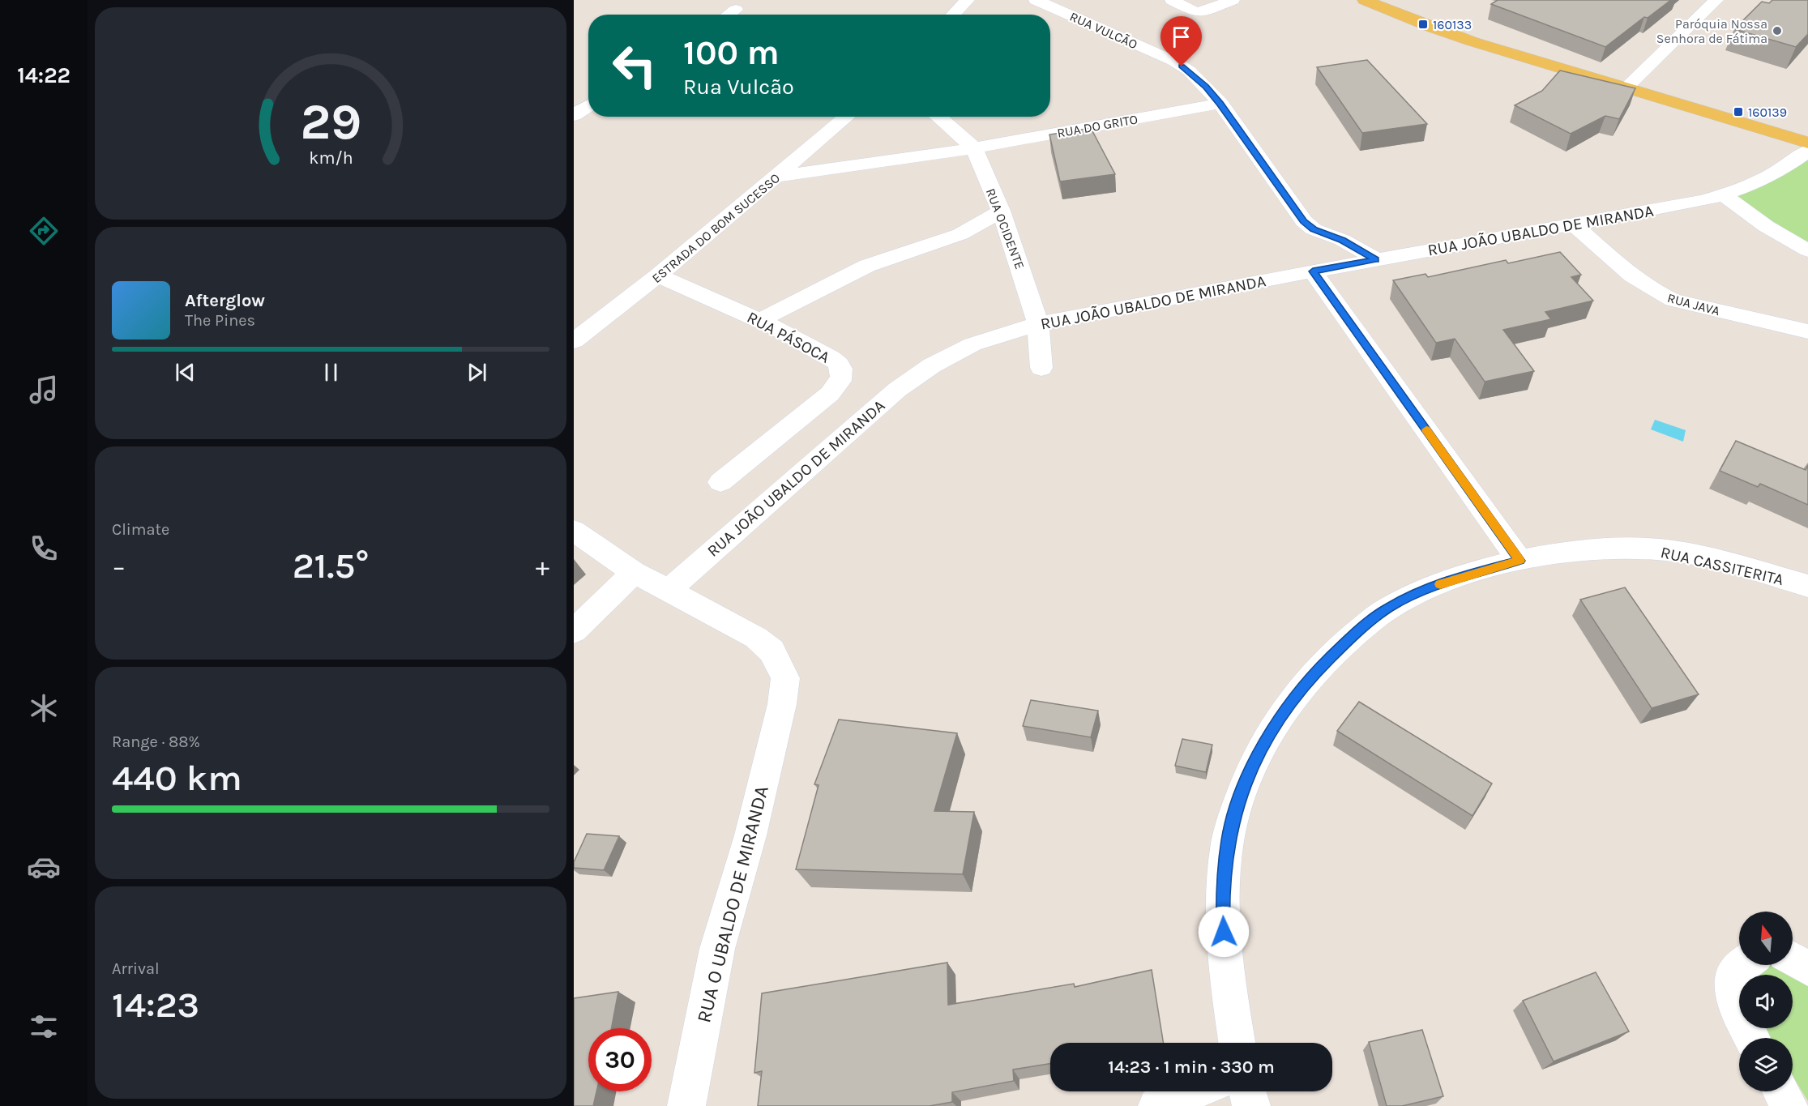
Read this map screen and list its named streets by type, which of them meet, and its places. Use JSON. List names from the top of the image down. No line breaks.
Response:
{"streets":{"street":["RUA VULCÃO","RUA DO GRITO","ESTRADA DO BOM SUCESSO","RUA OCIDENTE","RUA JOÃO UBALDO DE MIRANDA","RUA JAVA","RUA PÁSOCA","RUA CASSITERITA","RUA O UBALDO DE MIRANDA"]},"crossings":[["RUA VULCÃO","RUA DO GRITO"],["RUA VULCÃO","RUA JOÃO UBALDO DE MIRANDA"],["RUA DO GRITO","ESTRADA DO BOM SUCESSO"],["RUA DO GRITO","RUA OCIDENTE"],["ESTRADA DO BOM SUCESSO","RUA PÁSOCA"],["RUA OCIDENTE","RUA JOÃO UBALDO DE MIRANDA"],["RUA JOÃO UBALDO DE MIRANDA","RUA JAVA"],["RUA JOÃO UBALDO DE MIRANDA","RUA O UBALDO DE MIRANDA"]],"places":{"transit":["160133","160139"],"other":["Paróquia Nossa Senhora de Fátima"]},"north":"top","page":{"tabs":"14:22","turn":["100 m","Rua Vulcão"],"song":["Afterglow","The Pines"],"tile":["Climate",["Range · 88%","440 km"],["Arrival","14:23"]],"heat":["−","21.5°","+"],"limit":"30","trip":"14:23 · 1 min · 330 m","gauge":["29","km/h"]}}
